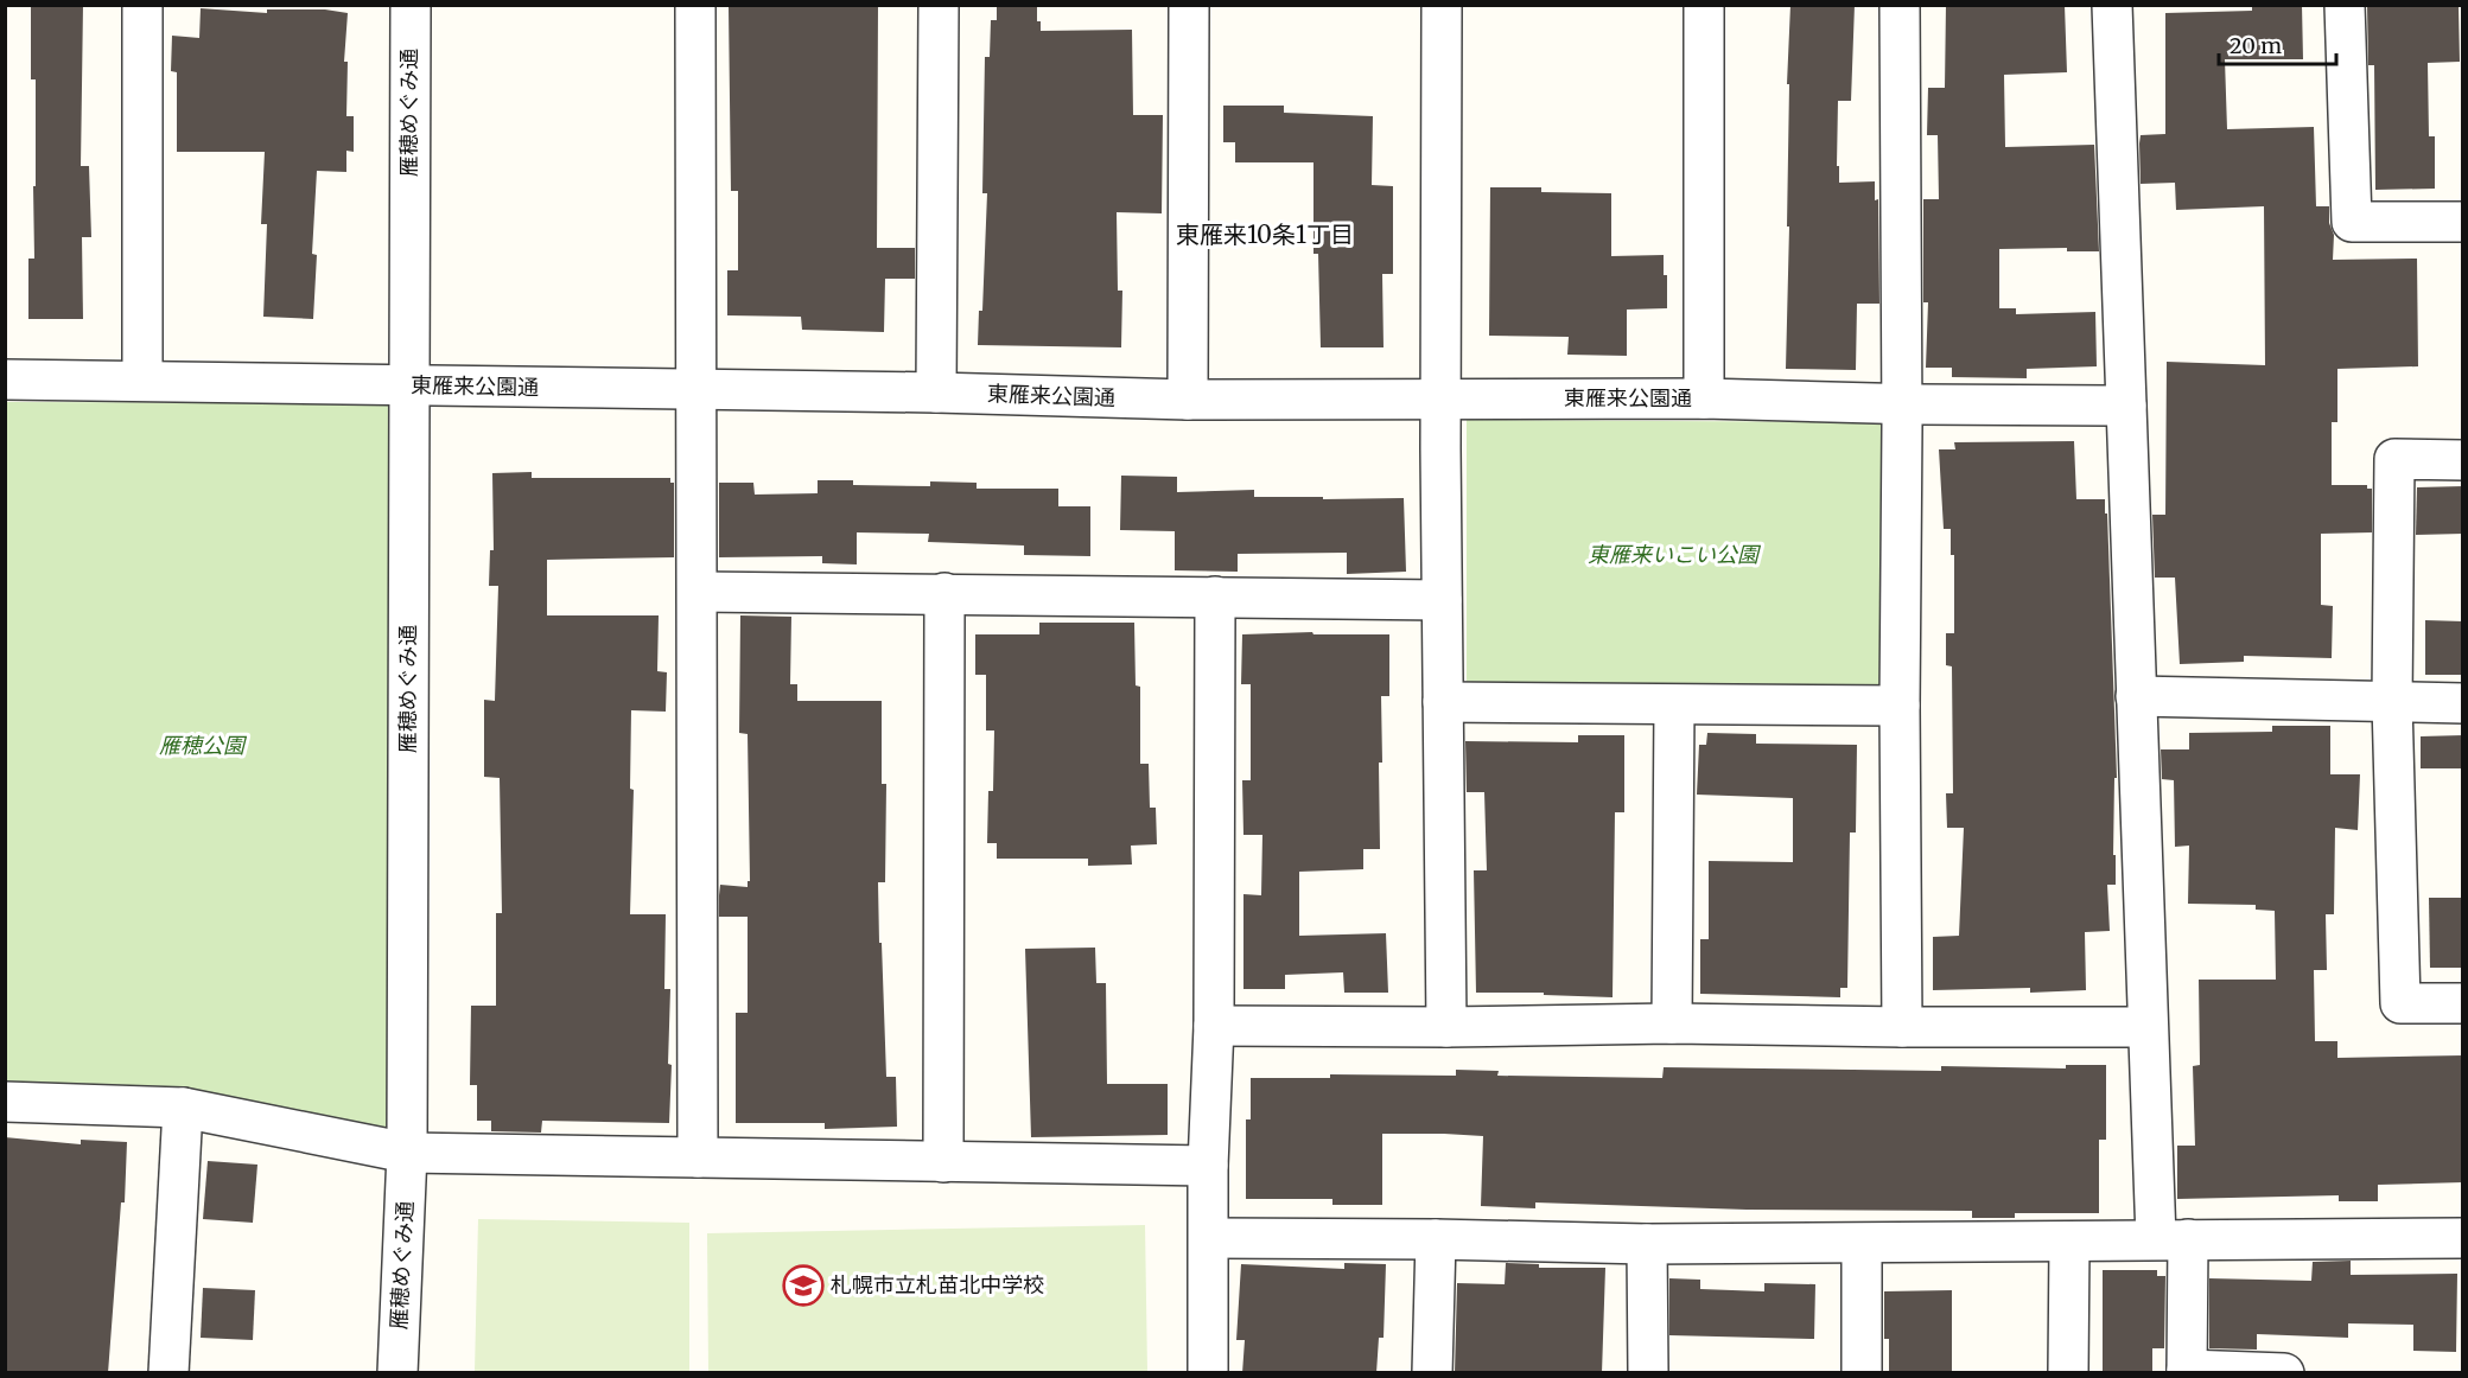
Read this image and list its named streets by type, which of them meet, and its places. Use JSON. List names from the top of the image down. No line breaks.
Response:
{"streets":{"street":["雁穂めぐみ通","東雁来公園通"]},"crossings":[["雁穂めぐみ通","東雁来公園通"]],"districts":["東雁来10条1丁目"],"parks":["東雁来いこい公園","雁穂公園"],"places":{"school or university":["札幌市立札苗北中学校"]},"scale_bar":"20 m"}
